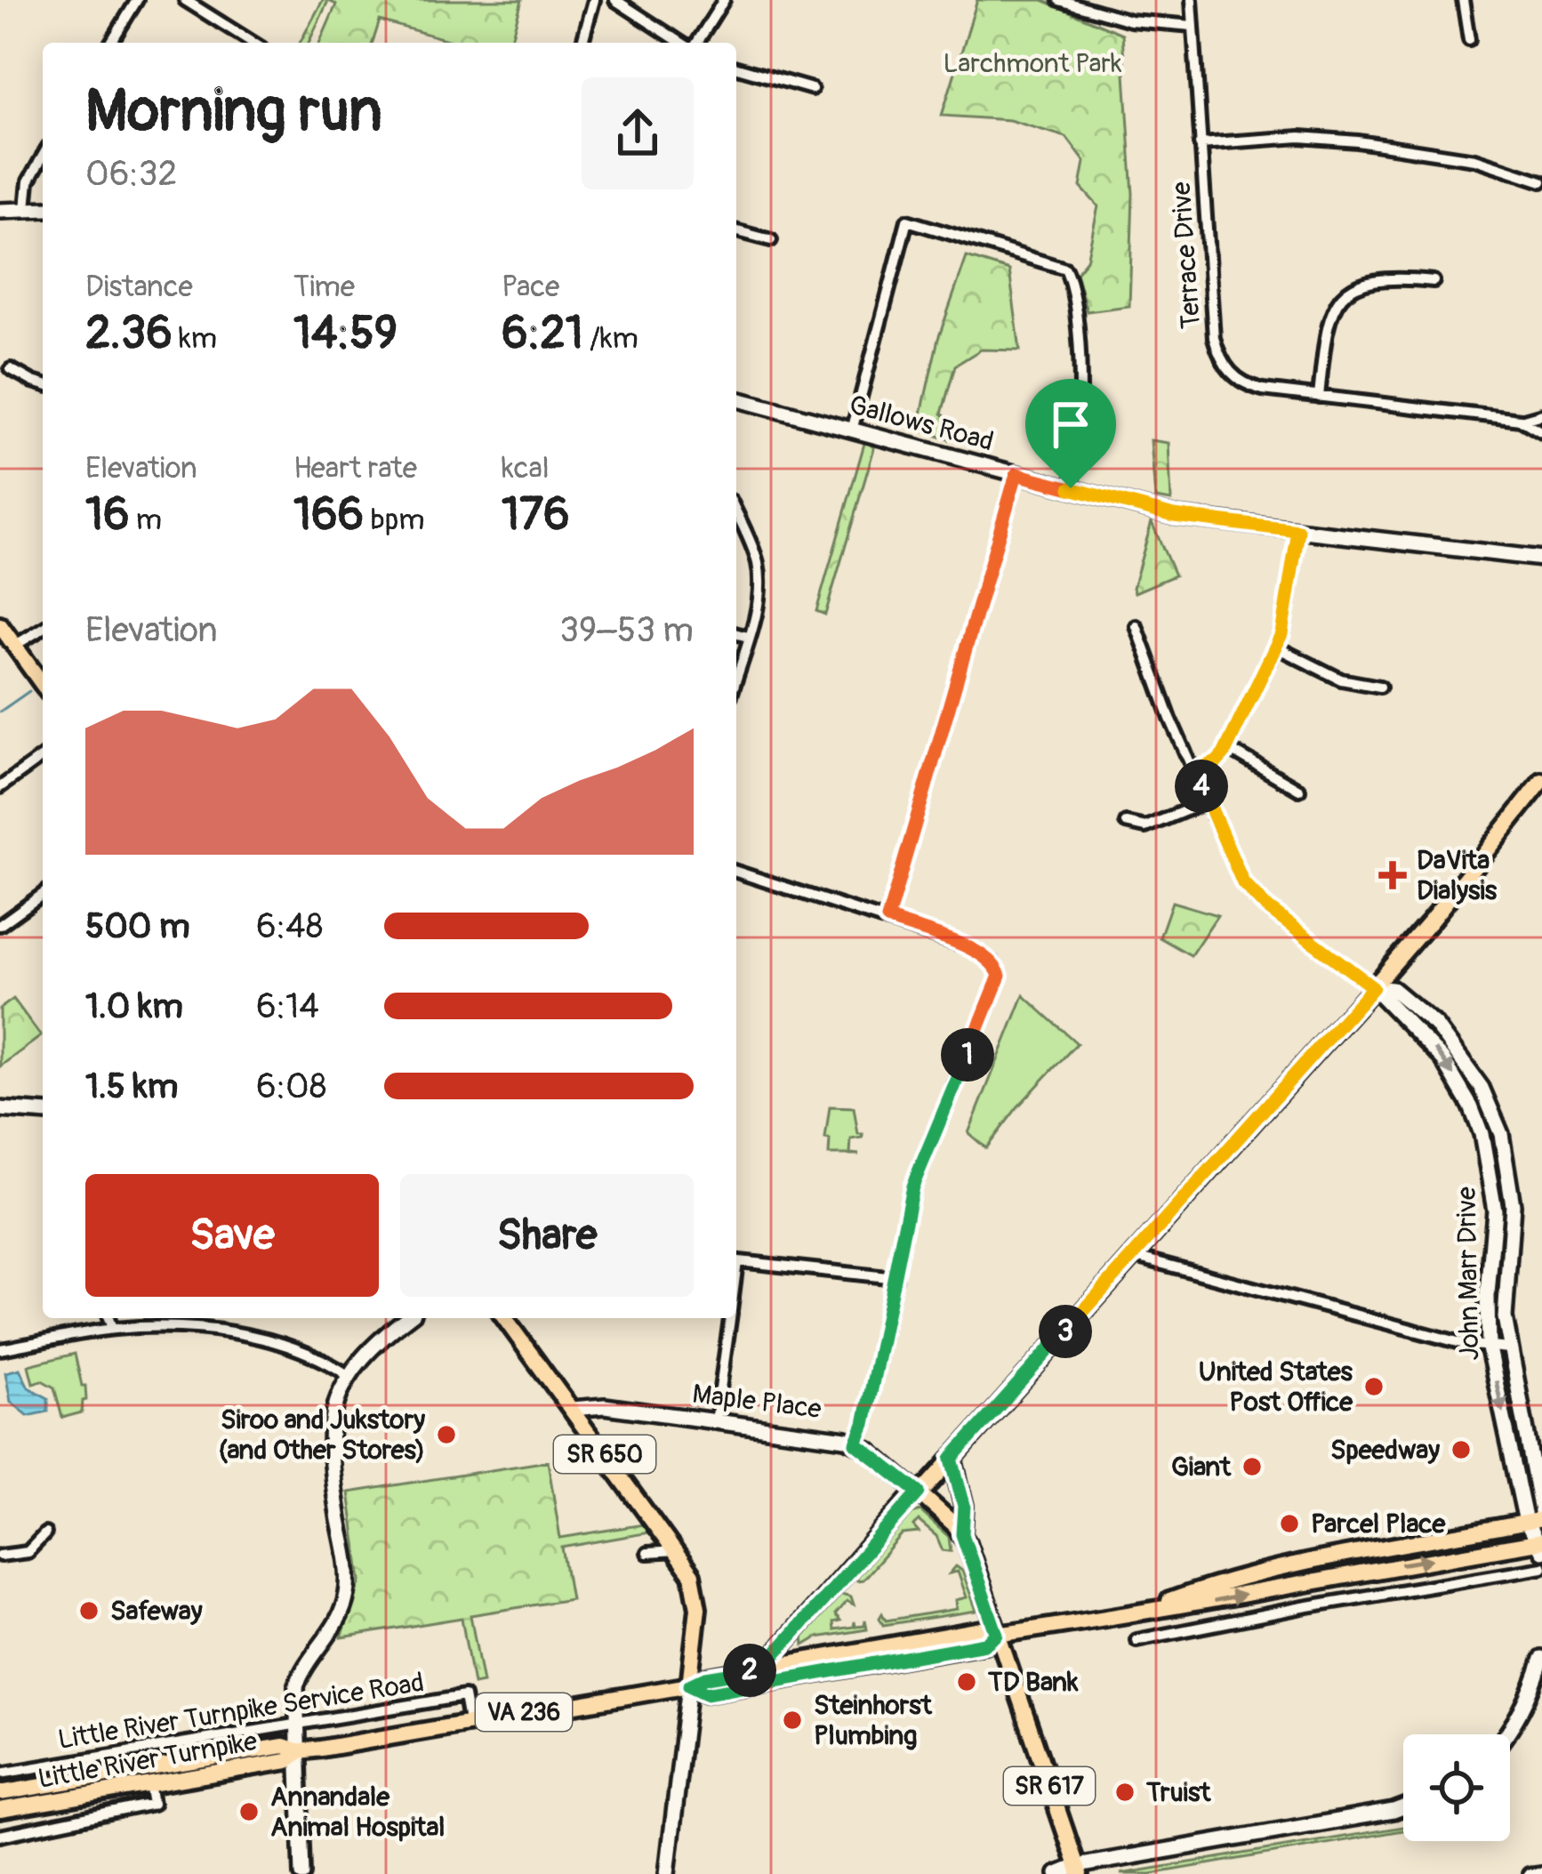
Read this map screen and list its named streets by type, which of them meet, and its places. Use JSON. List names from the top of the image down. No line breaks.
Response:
{"streets":{"main road":["SR 650","VA 236","Little River Turnpike","SR 617"],"street":["Terrace Drive","Gallows Road","John Marr Drive","Maple Place","Little River Turnpike Service Road"]},"crossings":[["John Marr Drive","Little River Turnpike"],["Maple Place","SR 650"],["Maple Place","SR 617"],["SR 650","Little River Turnpike"],["Little River Turnpike Service Road","Little River Turnpike"],["Little River Turnpike","SR 617"]],"parks":["Larchmont Park"],"places":{"health":["DaVita Dialysis"],"other":["United States Post Office","Siroo and Jukstory (and Other Stores)","Speedway","Giant","Parcel Place","Safeway","TD Bank","Steinhorst Plumbing","Truist","Annandale Animal Hospital"]},"page":{"heading":["Morning run","06:32"],"stats":[["Distance","2.36 km"],["Time","14:59"],["Pace","6:21 /km"],["Elevation","16 m"],["Heart rate","166 bpm"],["kcal","176"]],"chart":["Elevation","39–53 m"],"pins":["4","1","3","2"],"list":[{"name":"500 m","note":"6:48"},{"name":"1.0 km","note":"6:14"},{"name":"1.5 km","note":"6:08"}],"buttons":["Save","Share"]}}
